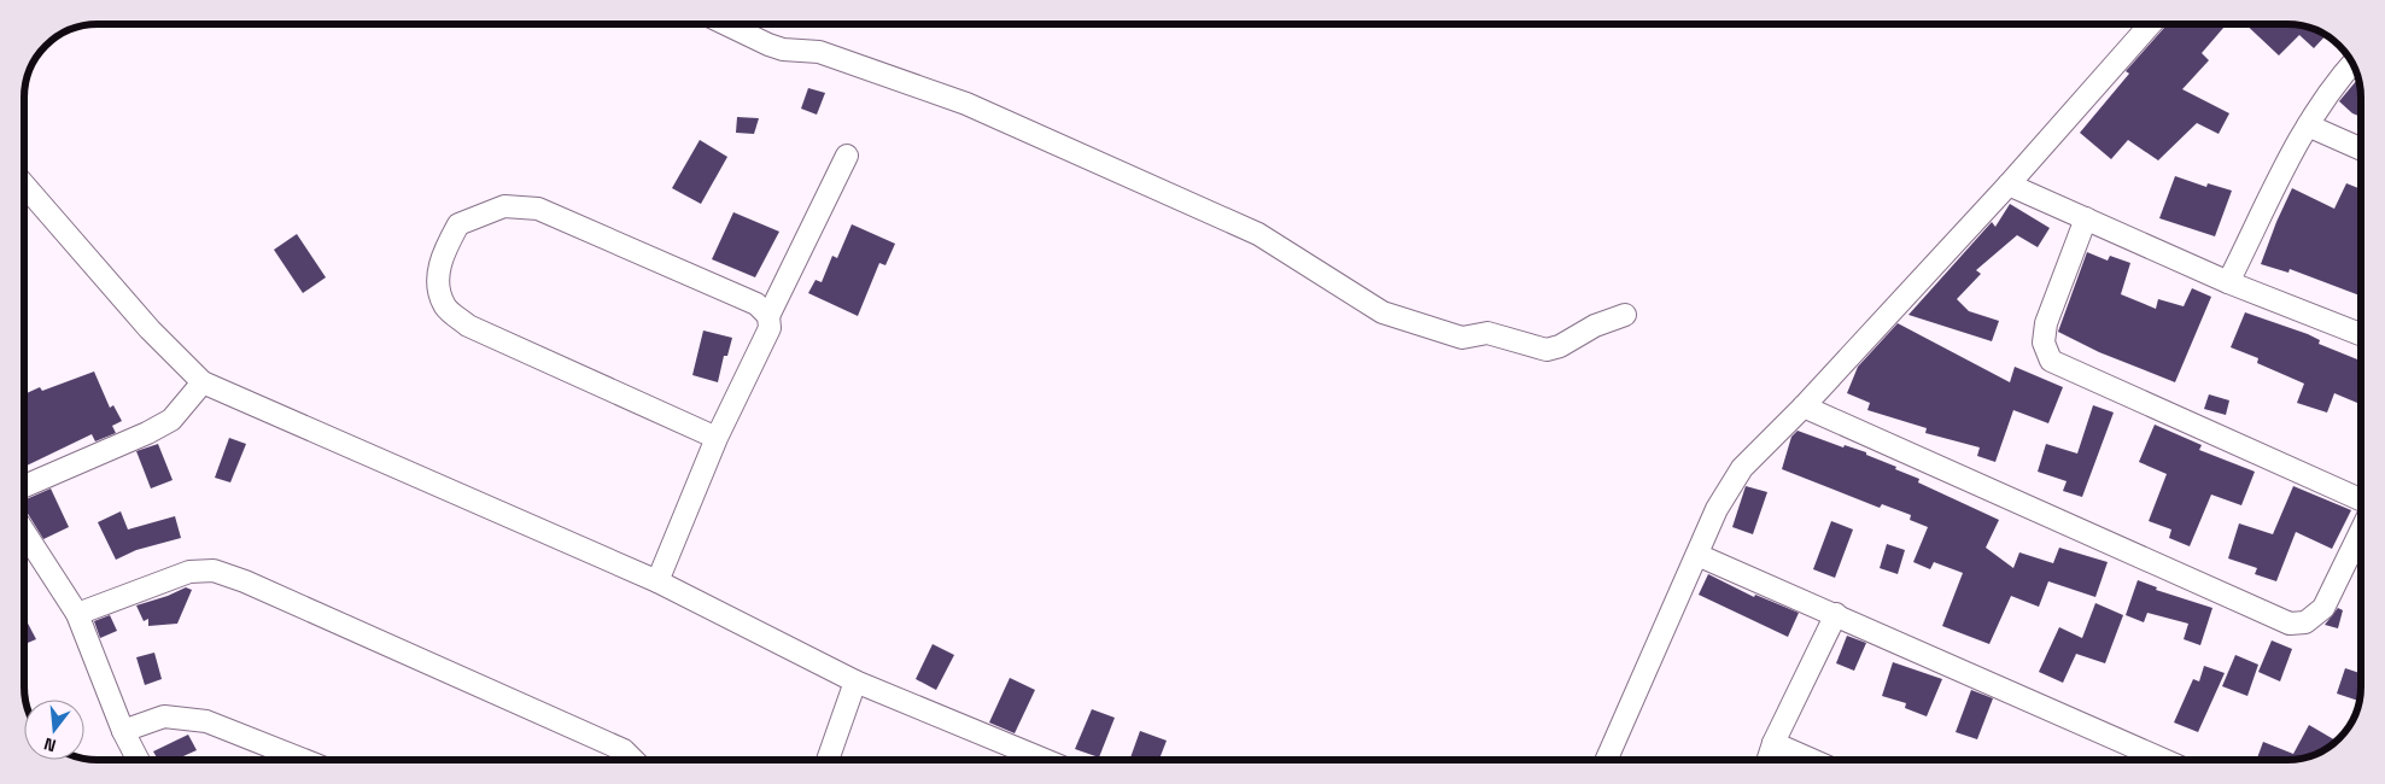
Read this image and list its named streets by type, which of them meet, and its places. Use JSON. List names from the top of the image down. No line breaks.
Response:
{"north":"bottom"}
